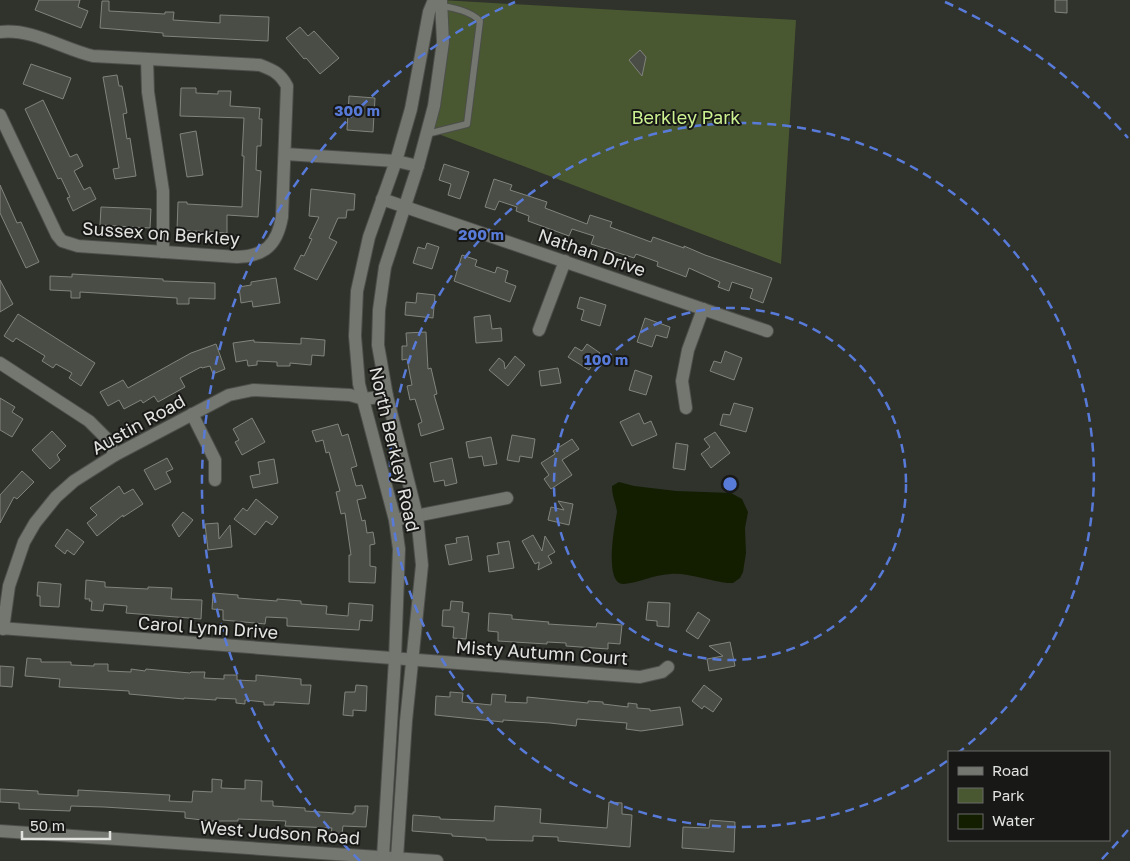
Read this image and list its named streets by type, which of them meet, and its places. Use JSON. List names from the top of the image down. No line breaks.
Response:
{"streets":{"street":["Sussex on Berkley","Nathan Drive","Austin Road","North Berkley Road","Carol Lynn Drive","Misty Autumn Court","West Judson Road"]},"crossings":[["Nathan Drive","North Berkley Road"],["Austin Road","North Berkley Road"],["Austin Road","Carol Lynn Drive"],["North Berkley Road","Carol Lynn Drive"],["North Berkley Road","Misty Autumn Court"],["North Berkley Road","West Judson Road"],["Carol Lynn Drive","Misty Autumn Court"]],"parks":["Berkley Park"],"legend":["Road","Park","Water"],"scale_bar":"50 m","rings":["300 m","200 m","100 m"]}
